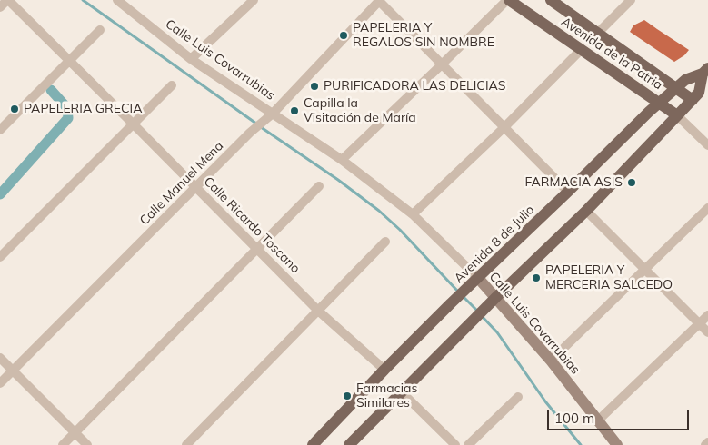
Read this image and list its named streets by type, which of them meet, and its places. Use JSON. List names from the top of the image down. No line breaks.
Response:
{"streets":{"main road":["Avenida de la Patria","Avenida 8 de Julio"],"street":["Calle Luis Covarrubias","Calle Manuel Mena","Calle Ricardo Toscano"]},"crossings":[["Avenida de la Patria","Avenida 8 de Julio"],["Calle Luis Covarrubias","Calle Manuel Mena"],["Calle Luis Covarrubias","Avenida 8 de Julio"],["Calle Manuel Mena","Calle Ricardo Toscano"],["Calle Ricardo Toscano","Avenida 8 de Julio"]],"places":["PAPELERIA Y REGALOS SIN NOMBRE","PURIFICADORA LAS DELICIAS","PAPELERIA GRECIA","Capilla la Visitación de María","FARMACIA ASIS","PAPELERIA Y MERCERIA SALCEDO","Farmacias Similares"],"scale_bar":"100 m"}
